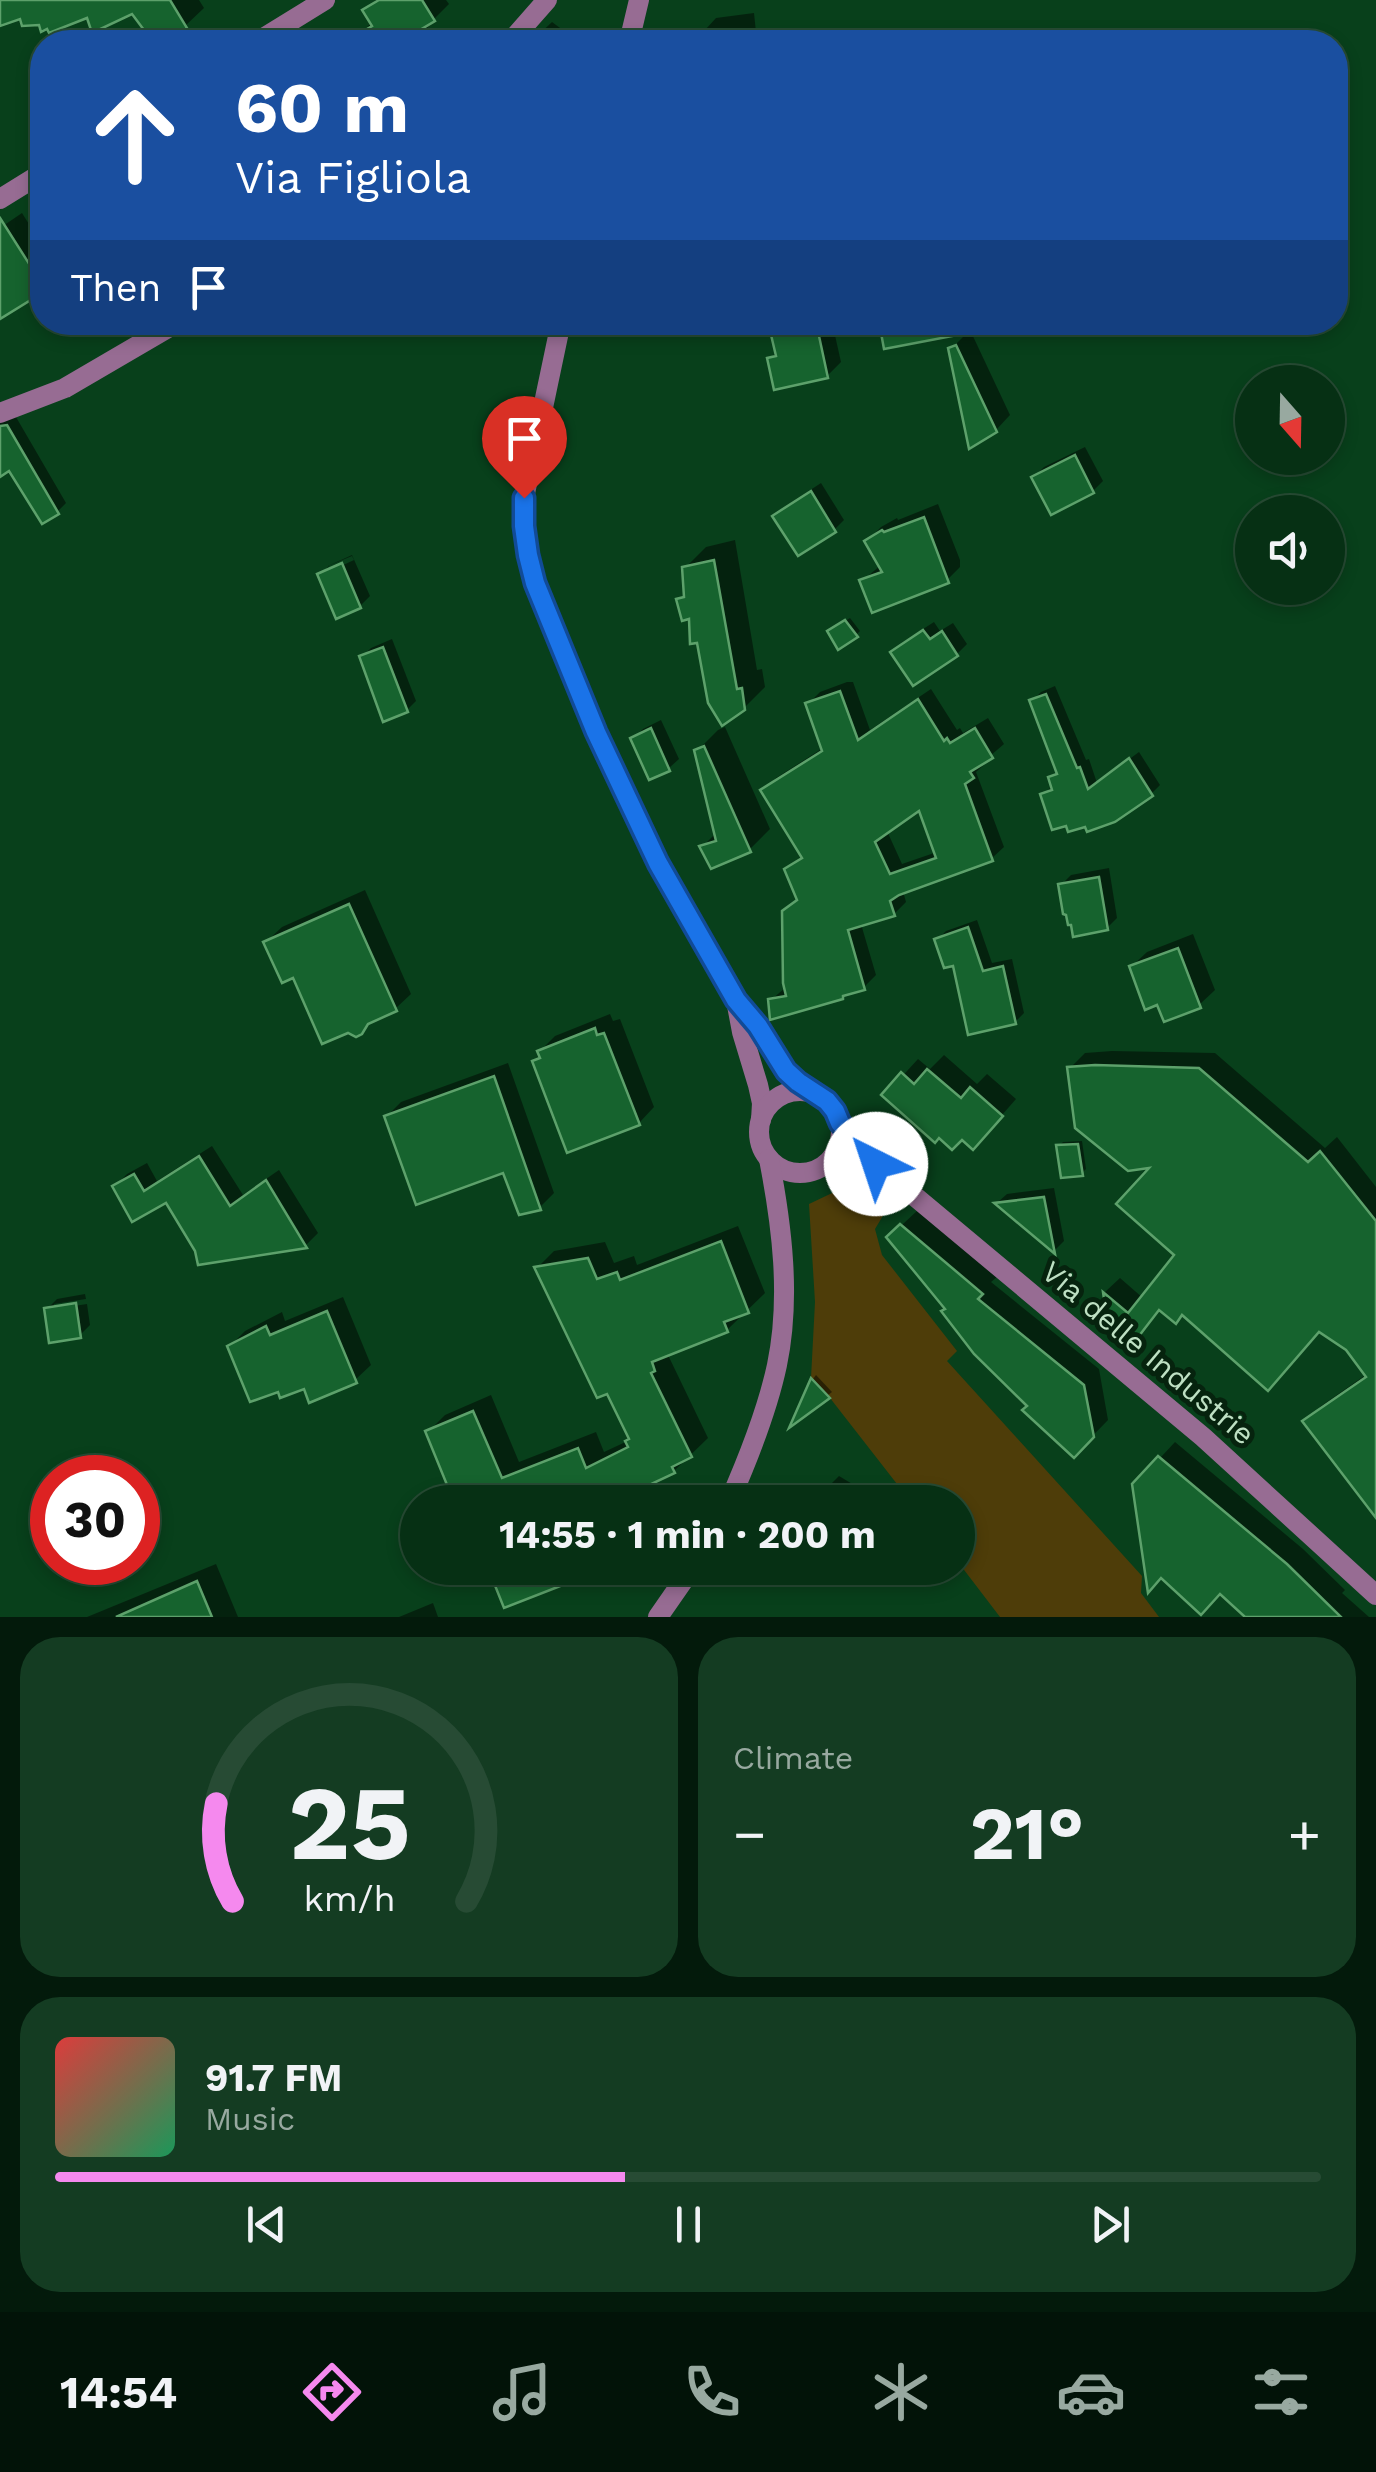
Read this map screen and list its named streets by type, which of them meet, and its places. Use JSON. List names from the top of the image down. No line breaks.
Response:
{"streets":{"street":["Via delle Industrie"]},"north":"bottom","page":{"turn":["60 m","Via Figliola"],"then":"Then","limit":"30","trip":"14:55 · 1 min · 200 m","tile":"Climate","heat":["−","21°","+"],"song":["91.7 FM","Music"],"tabs":"14:54","gauge":["25","km/h"]}}
